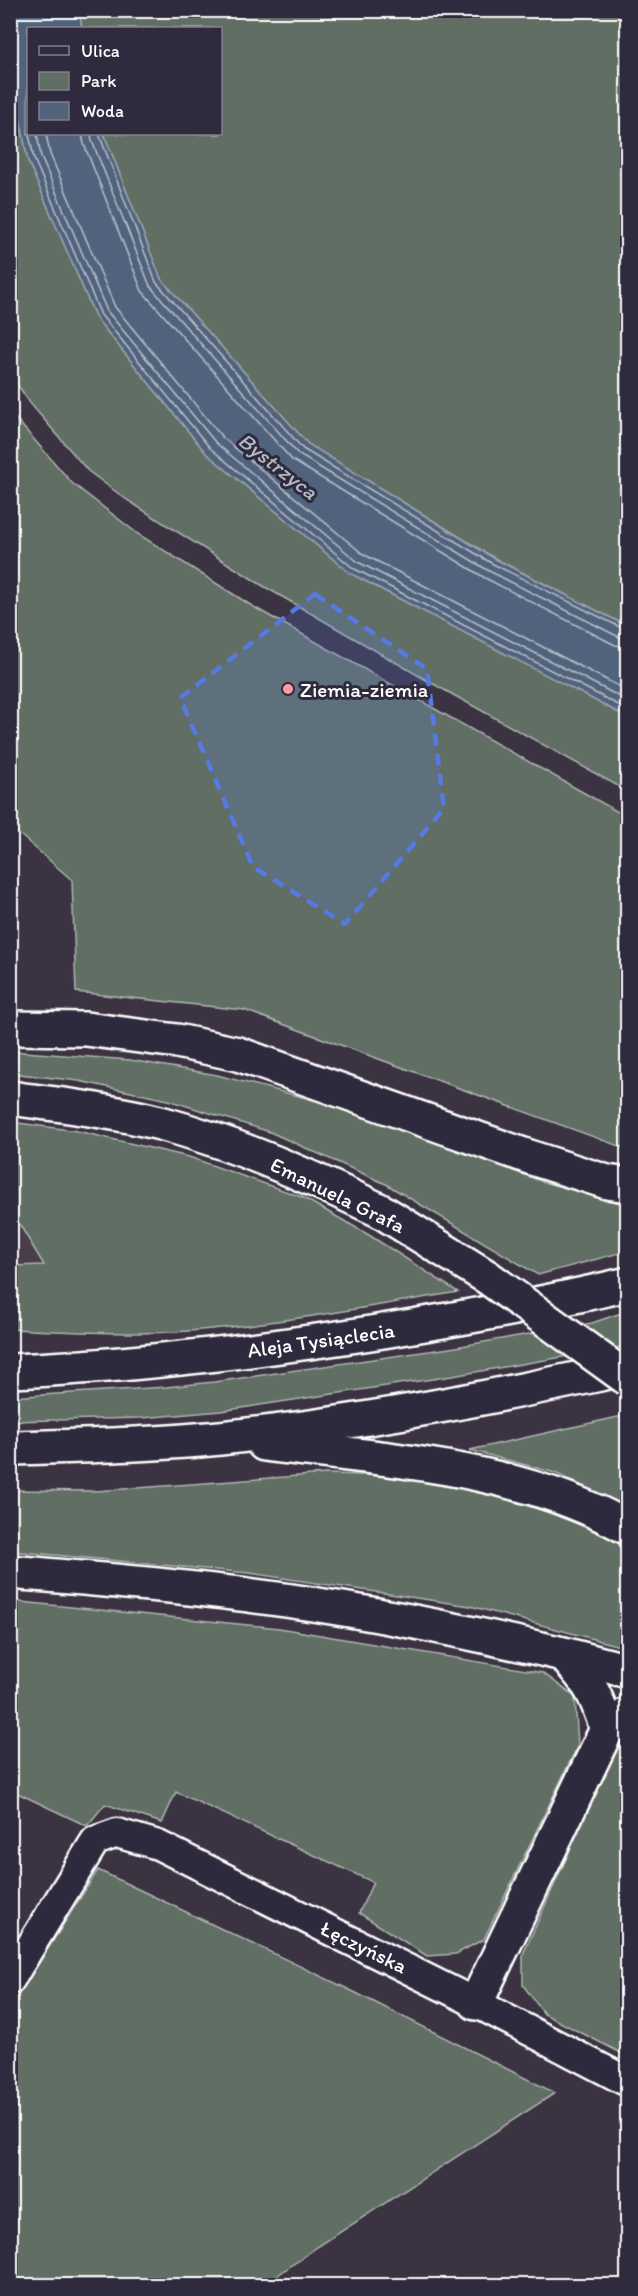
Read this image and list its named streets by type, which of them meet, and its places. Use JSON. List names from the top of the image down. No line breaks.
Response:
{"streets":{"main road":["Emanuela Grafa","Aleja Tysiąclecia"],"street":["Łęczyńska"]},"water":["Bystrzyca"],"places":["Ziemia-ziemia"],"legend":["Ulica","Park","Woda"]}
